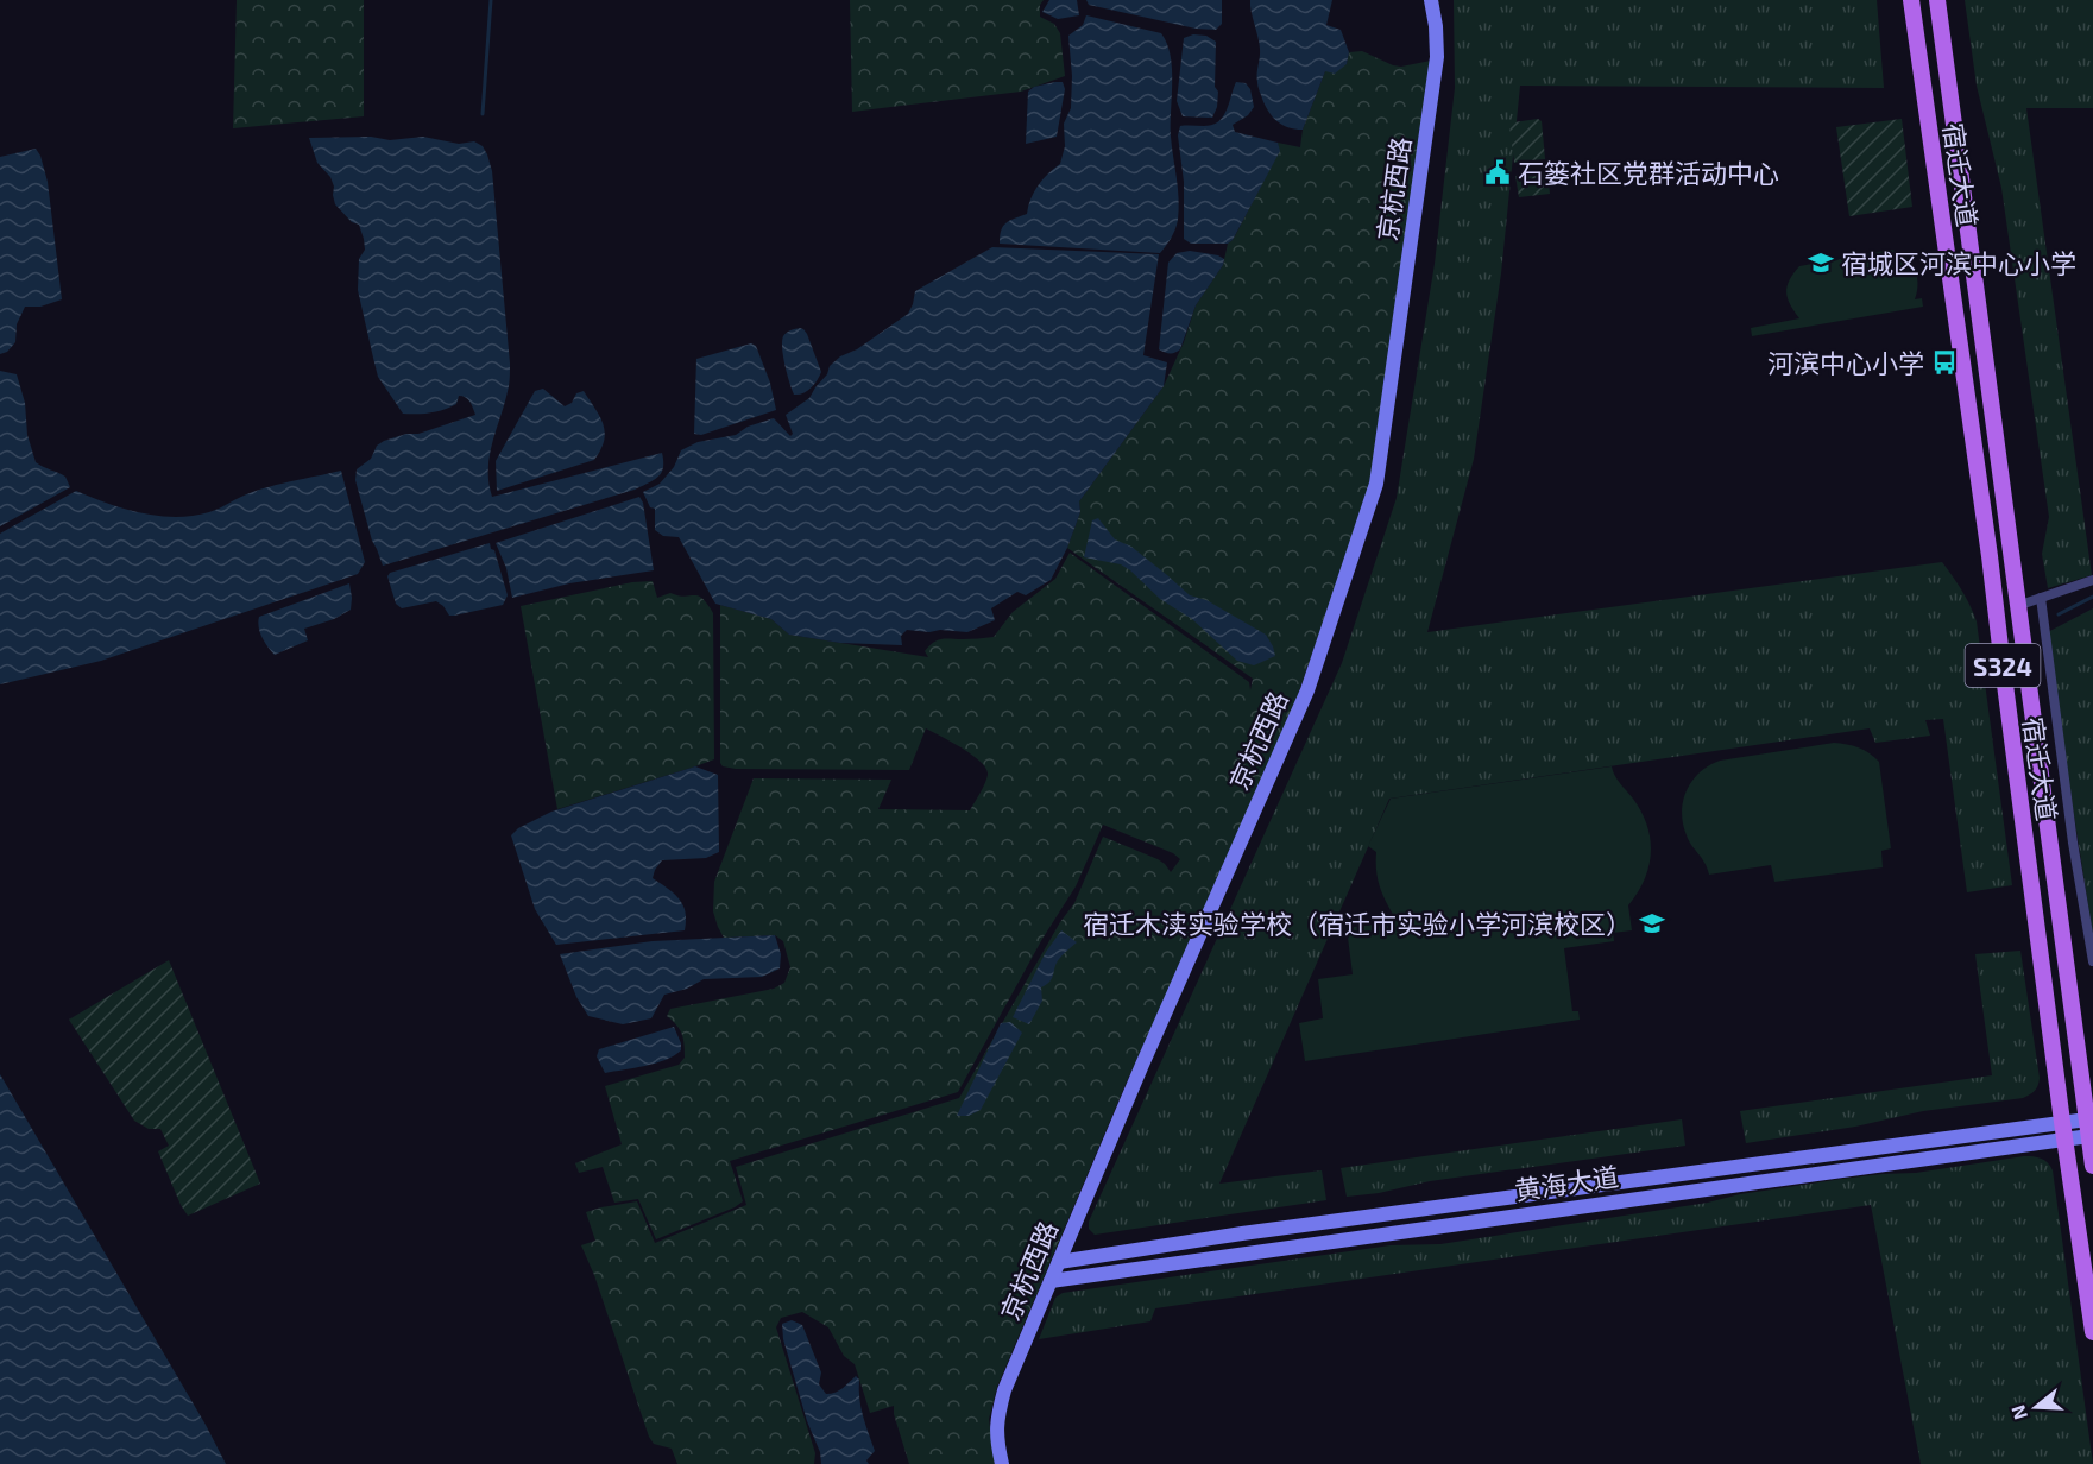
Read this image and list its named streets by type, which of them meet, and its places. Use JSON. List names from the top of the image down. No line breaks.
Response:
{"streets":{"main road":["宿迁大道","京杭西路","S324","黄海大道"]},"crossings":[["宿迁大道","黄海大道"],["京杭西路","黄海大道"]],"places":{"public building":["石篓社区党群活动中心"],"school or university":["宿城区河滨中心小学","宿迁木渎实验学校（宿迁市实验小学河滨校区）"],"bus stop":["河滨中心小学"]},"north":"left"}
